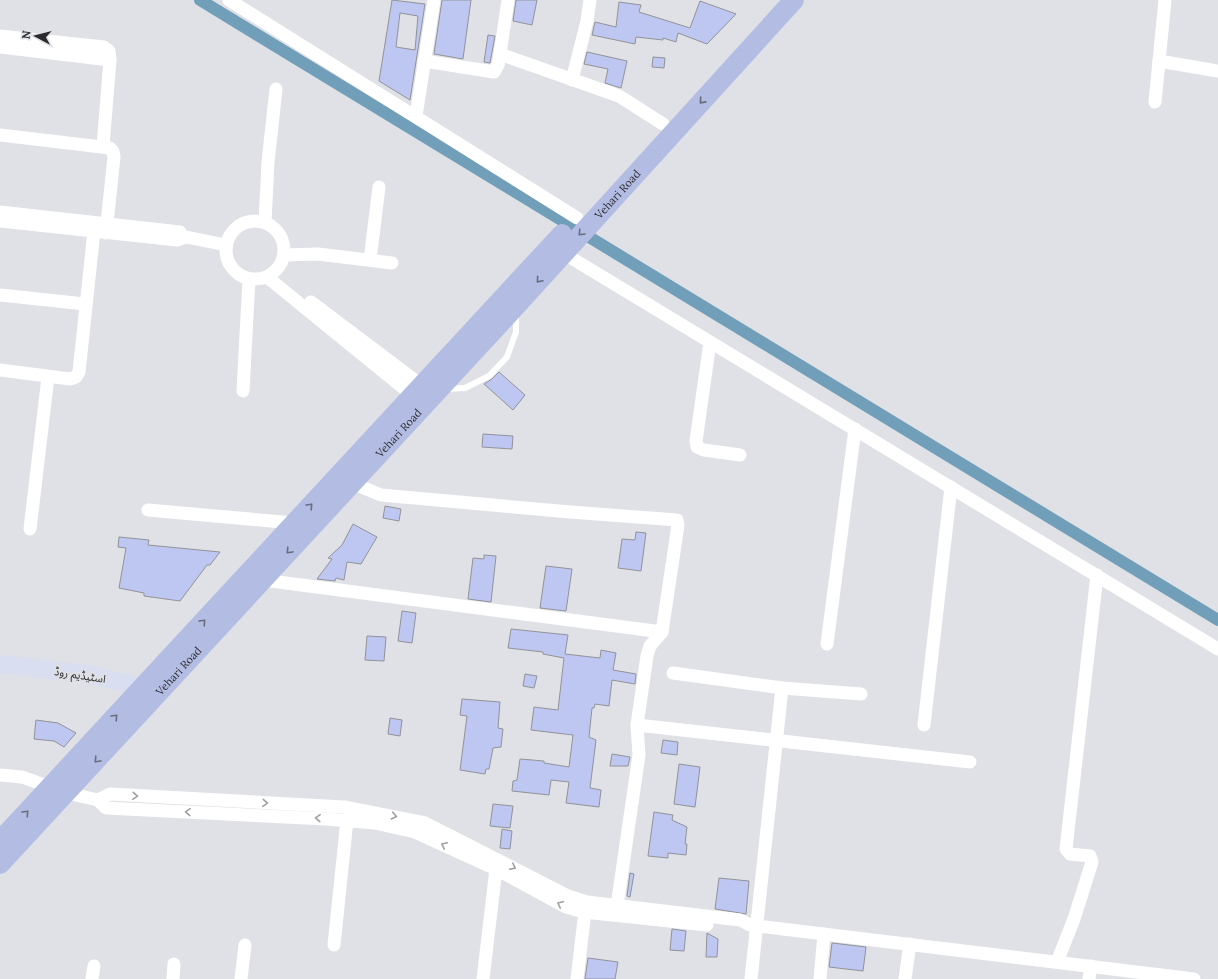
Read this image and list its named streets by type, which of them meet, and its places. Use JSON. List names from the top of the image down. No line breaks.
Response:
{"streets":{"main road":["Vehari Road","اسٹیڈیم روڈ"]},"crossings":[["Vehari Road","اسٹیڈیم روڈ"]],"north":"left"}
